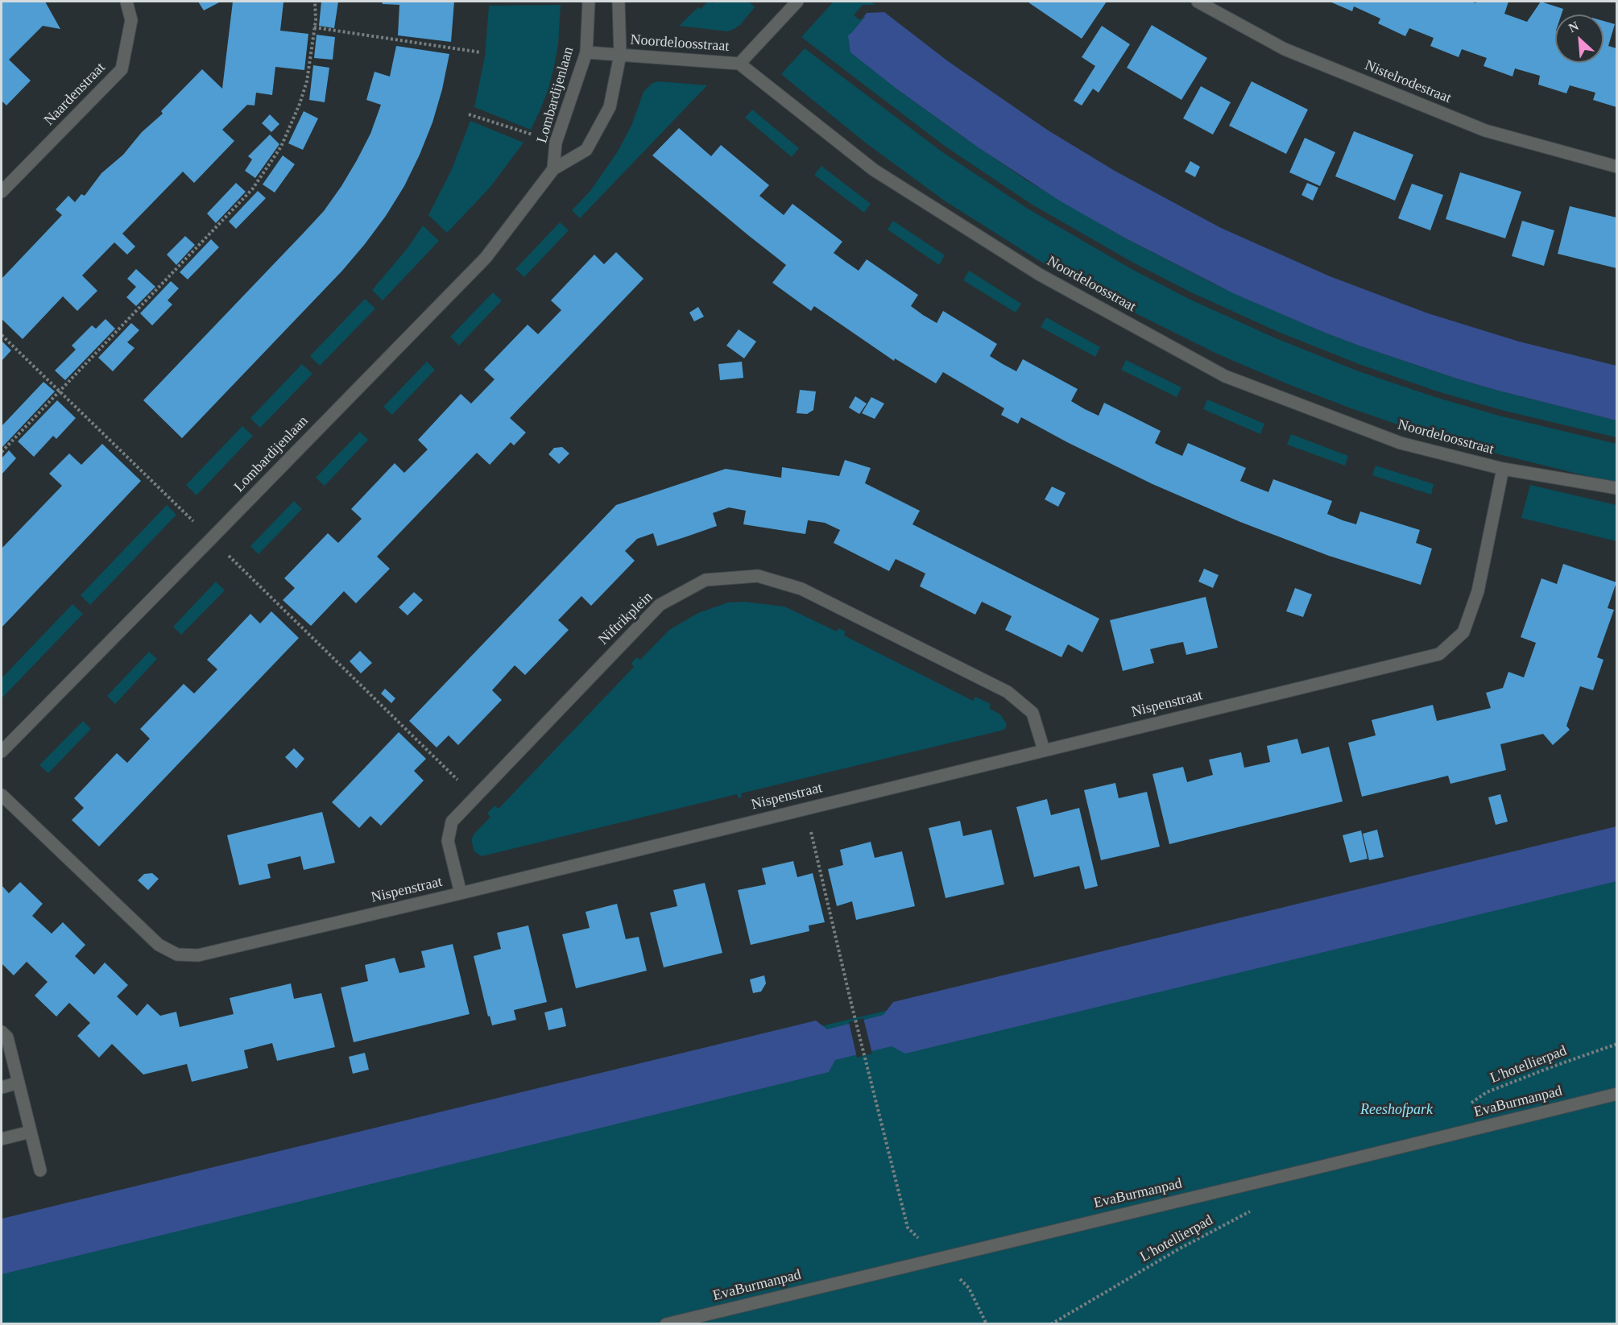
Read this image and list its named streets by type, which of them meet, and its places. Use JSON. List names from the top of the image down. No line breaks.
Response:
{"streets":{"street":["Noordeloosstraat","Nistelrodestraat","Naardenstraat","Lombardijenlaan","Niftrikplein","Nispenstraat","EvaBurmanpad"],"path":["L'hotellierpad"]},"crossings":[["Noordeloosstraat","Lombardijenlaan"],["Noordeloosstraat","Nispenstraat"],["Niftrikplein","Nispenstraat"]],"parks":["Reeshofpark"],"north":"top left"}
